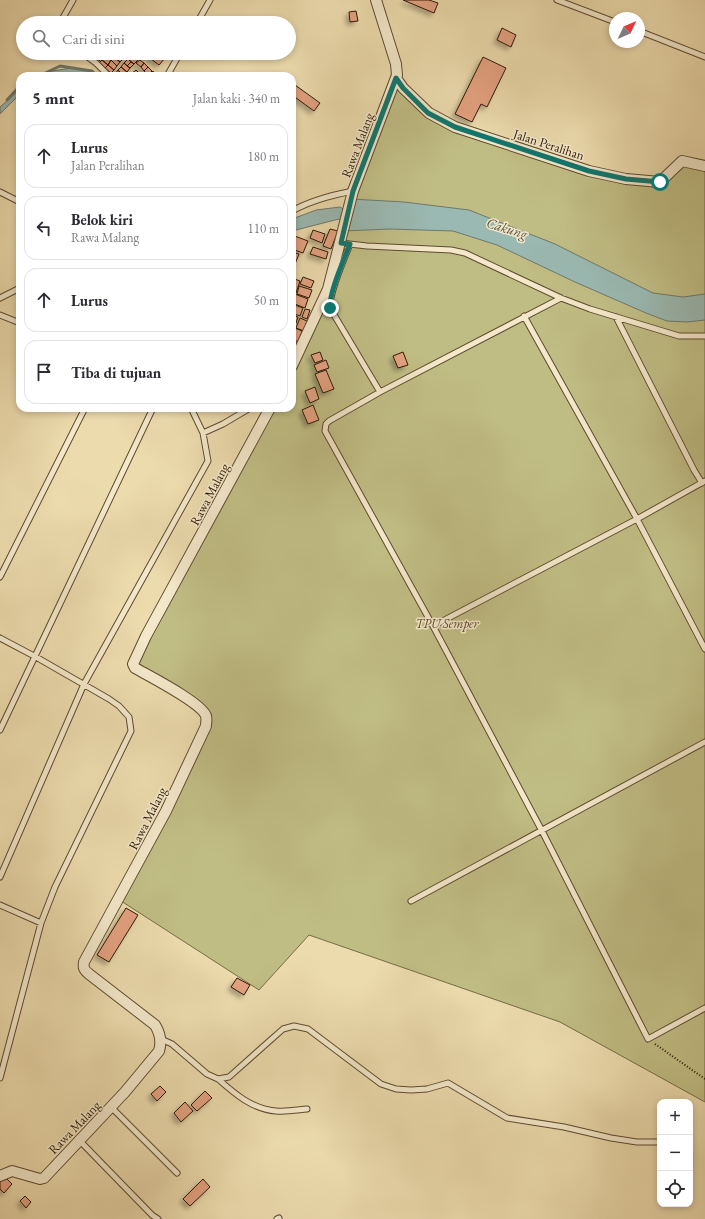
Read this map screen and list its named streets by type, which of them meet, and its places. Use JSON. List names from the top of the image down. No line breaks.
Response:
{"streets":{"street":["Jalan Peralihan","Rawa Malang"]},"crossings":[["Jalan Peralihan","Rawa Malang"]],"water":["Cakung"],"parks":["TPU Semper"],"north":"top right","page":{"search":"Cari di sini","heading":["5 mnt","Jalan kaki · 340 m"],"list":[["Lurus","Jalan Peralihan","180 m"],["Belok kiri","Rawa Malang","110 m"],["Lurus","50 m"],"Tiba di tujuan"],"map_buttons":["+","−"]}}
